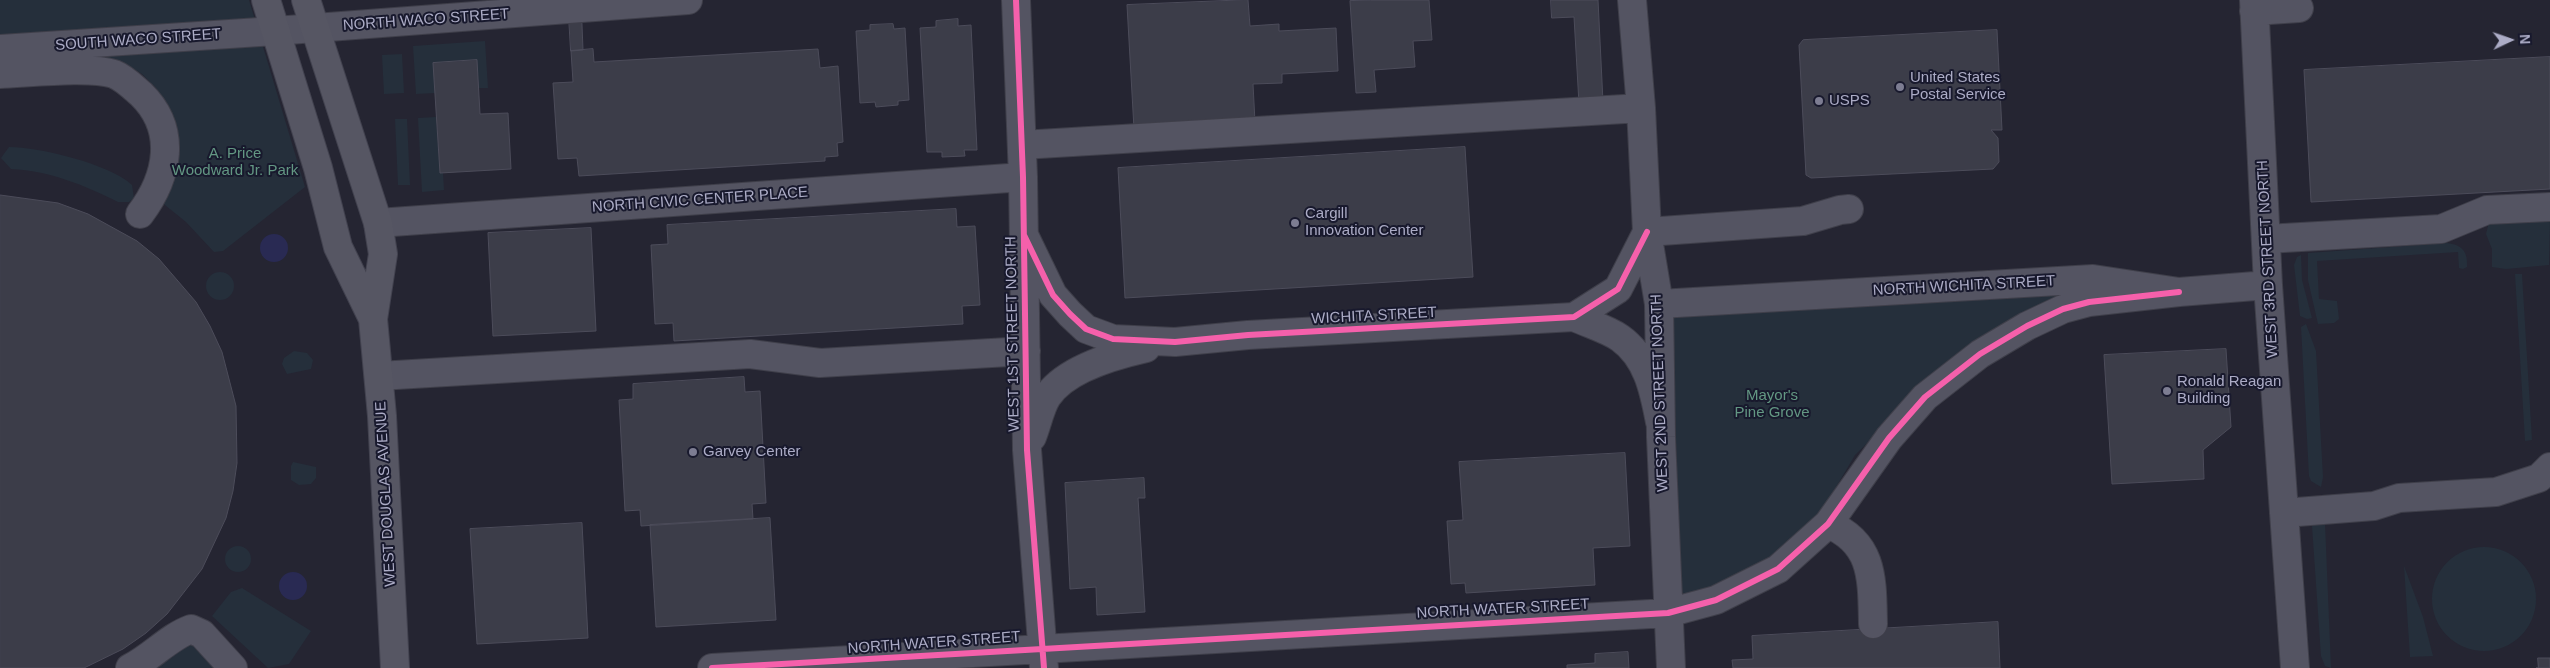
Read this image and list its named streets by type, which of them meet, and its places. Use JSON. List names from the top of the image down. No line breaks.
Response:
{"streets":{"main road":["WEST DOUGLAS AVENUE"],"street":["NORTH WACO STREET","SOUTH WACO STREET","NORTH CIVIC CENTER PLACE","WEST 3RD STREET NORTH","NORTH WICHITA STREET","WICHITA STREET","WEST 1ST STREET NORTH","WEST 2ND STREET NORTH","NORTH WATER STREET"]},"crossings":[["NORTH WACO STREET","SOUTH WACO STREET"],["NORTH WACO STREET","WEST DOUGLAS AVENUE"],["SOUTH WACO STREET","WEST DOUGLAS AVENUE"],["NORTH CIVIC CENTER PLACE","WEST 1ST STREET NORTH"],["NORTH CIVIC CENTER PLACE","WEST DOUGLAS AVENUE"],["WEST 3RD STREET NORTH","NORTH WICHITA STREET"],["NORTH WICHITA STREET","WEST 2ND STREET NORTH"],["NORTH WICHITA STREET","NORTH WATER STREET"],["WEST 1ST STREET NORTH","NORTH WATER STREET"],["WEST 2ND STREET NORTH","NORTH WATER STREET"]],"parks":["A. Price Woodward Jr. Park","Mayor's Pine Grove"],"places":["United States Postal Service","USPS","Cargill Innovation Center","Ronald Reagan Building","Garvey Center"],"north":"right"}
